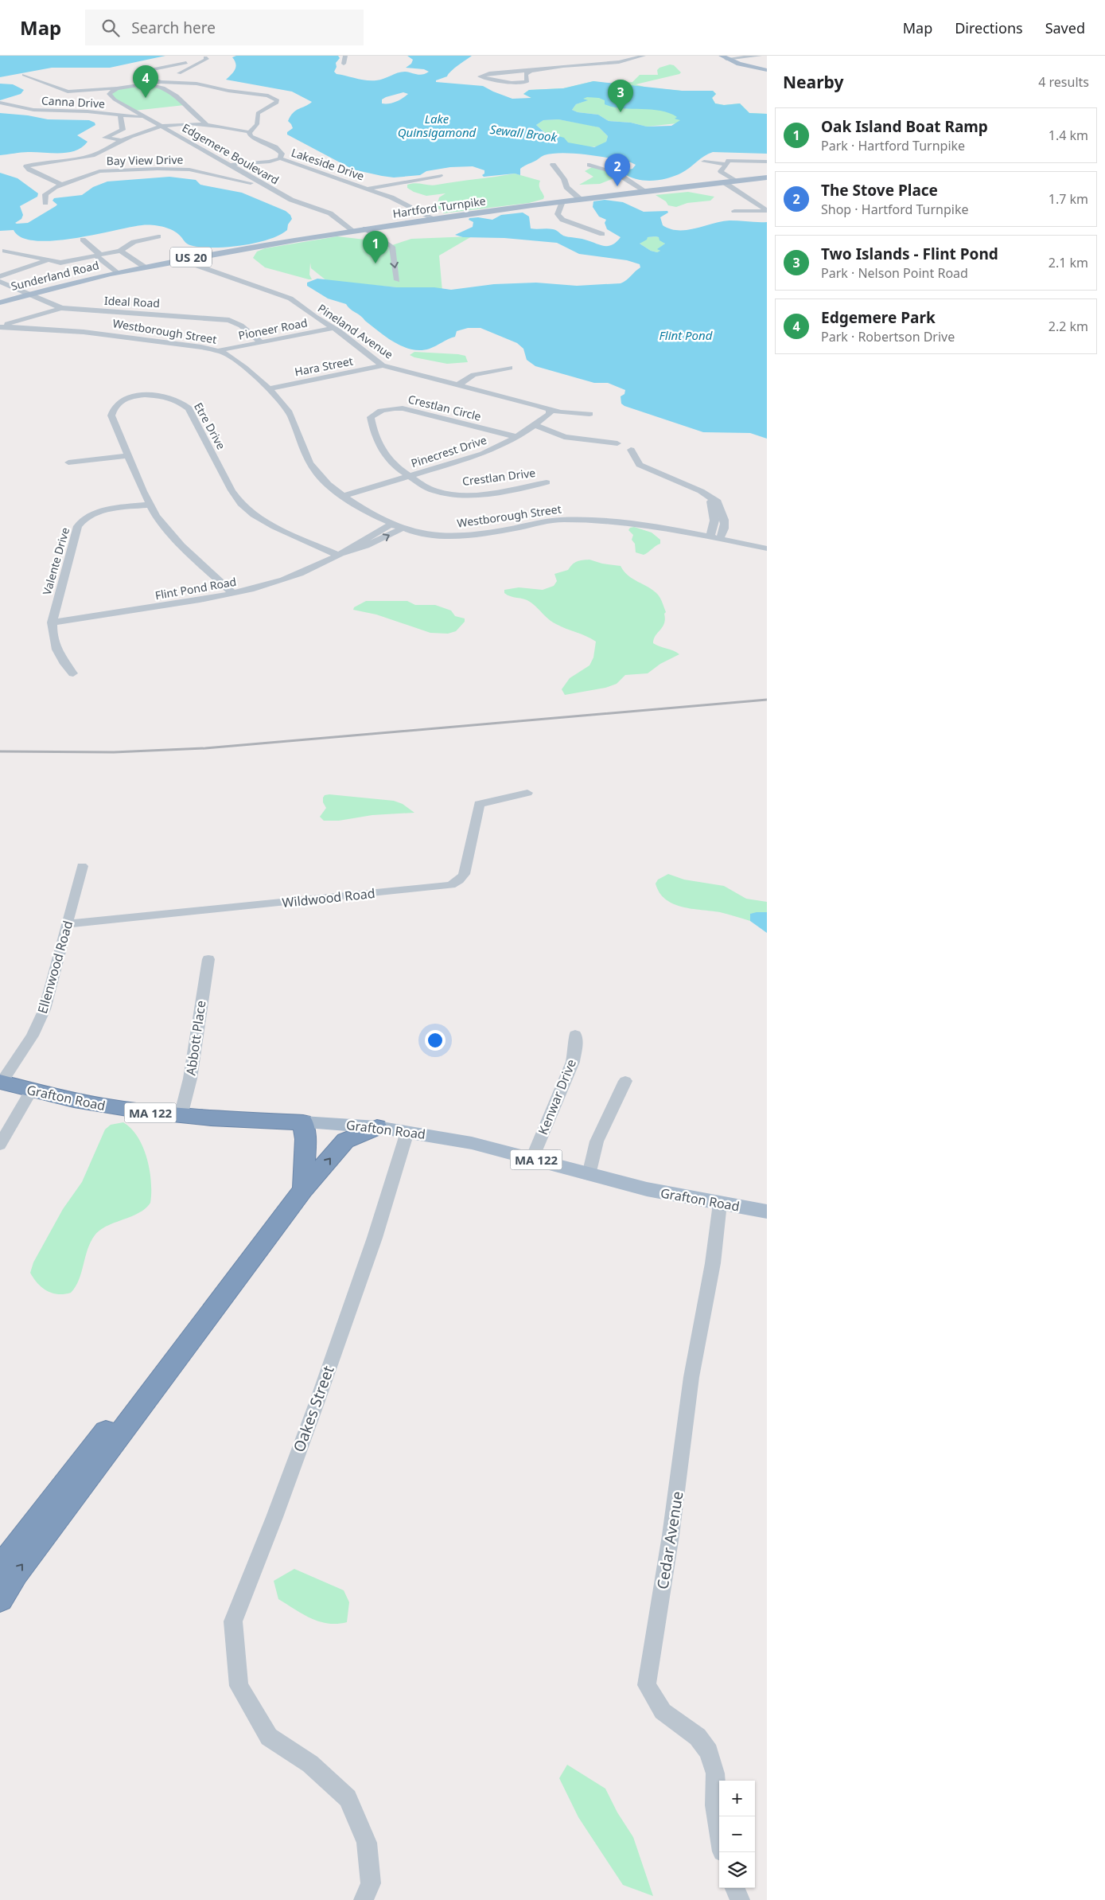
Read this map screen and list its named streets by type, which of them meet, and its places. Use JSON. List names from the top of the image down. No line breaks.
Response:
{"streets":{"highway":["Grafton Road","MA 122"],"main road":["Hartford Turnpike","US 20","Sunderland Road"],"street":["Canna Drive","Edgemere Boulevard","Bay View Drive","Lakeside Drive","Ideal Road","Pioneer Road","Westborough Street","Pineland Avenue","Hara Street","Crestlan Circle","Etre Drive","Pinecrest Drive","Crestlan Drive","Valente Drive","Flint Pond Road","Wildwood Road","Ellenwood Road","Abbott Place","Kenwar Drive","Oakes Street","Cedar Avenue"]},"crossings":[["Canna Drive","Edgemere Boulevard"],["Edgemere Boulevard","Bay View Drive"],["Edgemere Boulevard","Hartford Turnpike"],["Bay View Drive","Lakeside Drive"],["Lakeside Drive","Hartford Turnpike"],["Hartford Turnpike","Sunderland Road"],["Hartford Turnpike","Pineland Avenue"],["Sunderland Road","Ideal Road"],["Ideal Road","Pioneer Road"],["Pioneer Road","Westborough Street"],["Pioneer Road","Pineland Avenue"],["Westborough Street","Hara Street"],["Westborough Street","Pinecrest Drive"],["Westborough Street","Flint Pond Road"],["Pineland Avenue","Hara Street"],["Pineland Avenue","Pinecrest Drive"],["Crestlan Circle","Pinecrest Drive"],["Crestlan Circle","Crestlan Drive"],["Etre Drive","Valente Drive"],["Etre Drive","Flint Pond Road"],["Pinecrest Drive","Crestlan Drive"],["Valente Drive","Flint Pond Road"],["Wildwood Road","Ellenwood Road"],["Ellenwood Road","Grafton Road"],["Abbott Place","Grafton Road"],["Kenwar Drive","Grafton Road"],["Grafton Road","Oakes Street"],["Grafton Road","Cedar Avenue"]],"water":["Lake Quinsigamond","Sewall Brook","Flint Pond"],"page":{"header":"Map","search":"Search here","nav":["Map","Directions","Saved"],"heading":["Nearby","4 results"],"pins":["4","3","2","1"],"list":[{"mark":"1","name":"Oak Island Boat Ramp","note":"Park · Hartford Turnpike","value":"1.4 km"},{"mark":"2","name":"The Stove Place","note":"Shop · Hartford Turnpike","value":"1.7 km"},{"mark":"3","name":"Two Islands - Flint Pond","note":"Park · Nelson Point Road","value":"2.1 km"},{"mark":"4","name":"Edgemere Park","note":"Park · Robertson Drive","value":"2.2 km"}],"map_buttons":["+","−"]}}
